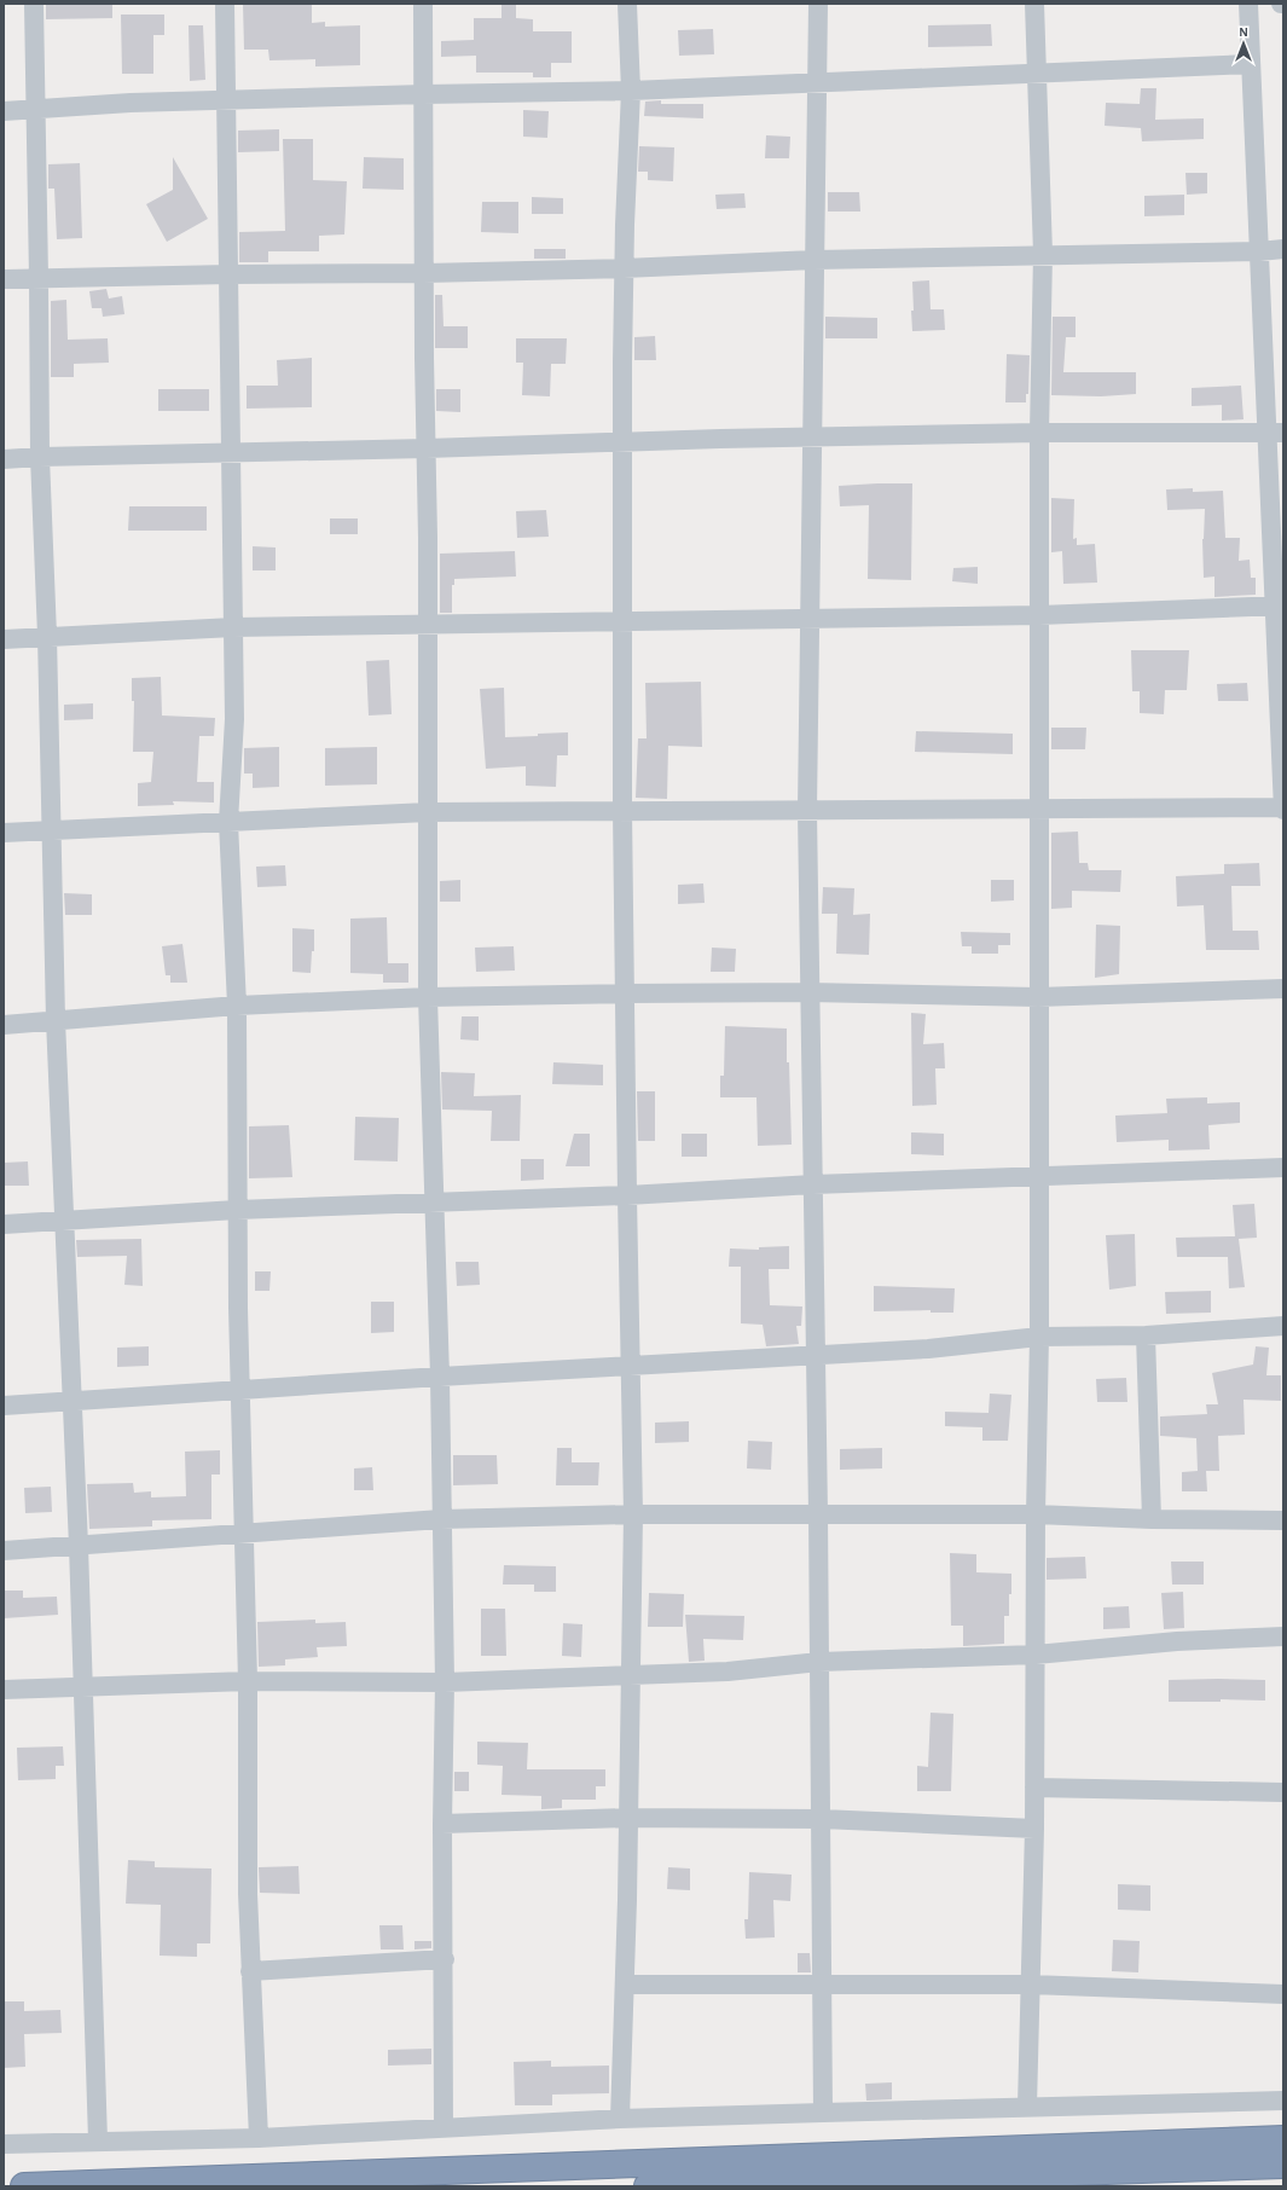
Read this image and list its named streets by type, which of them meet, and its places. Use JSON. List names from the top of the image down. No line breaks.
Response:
{"north":"top"}
